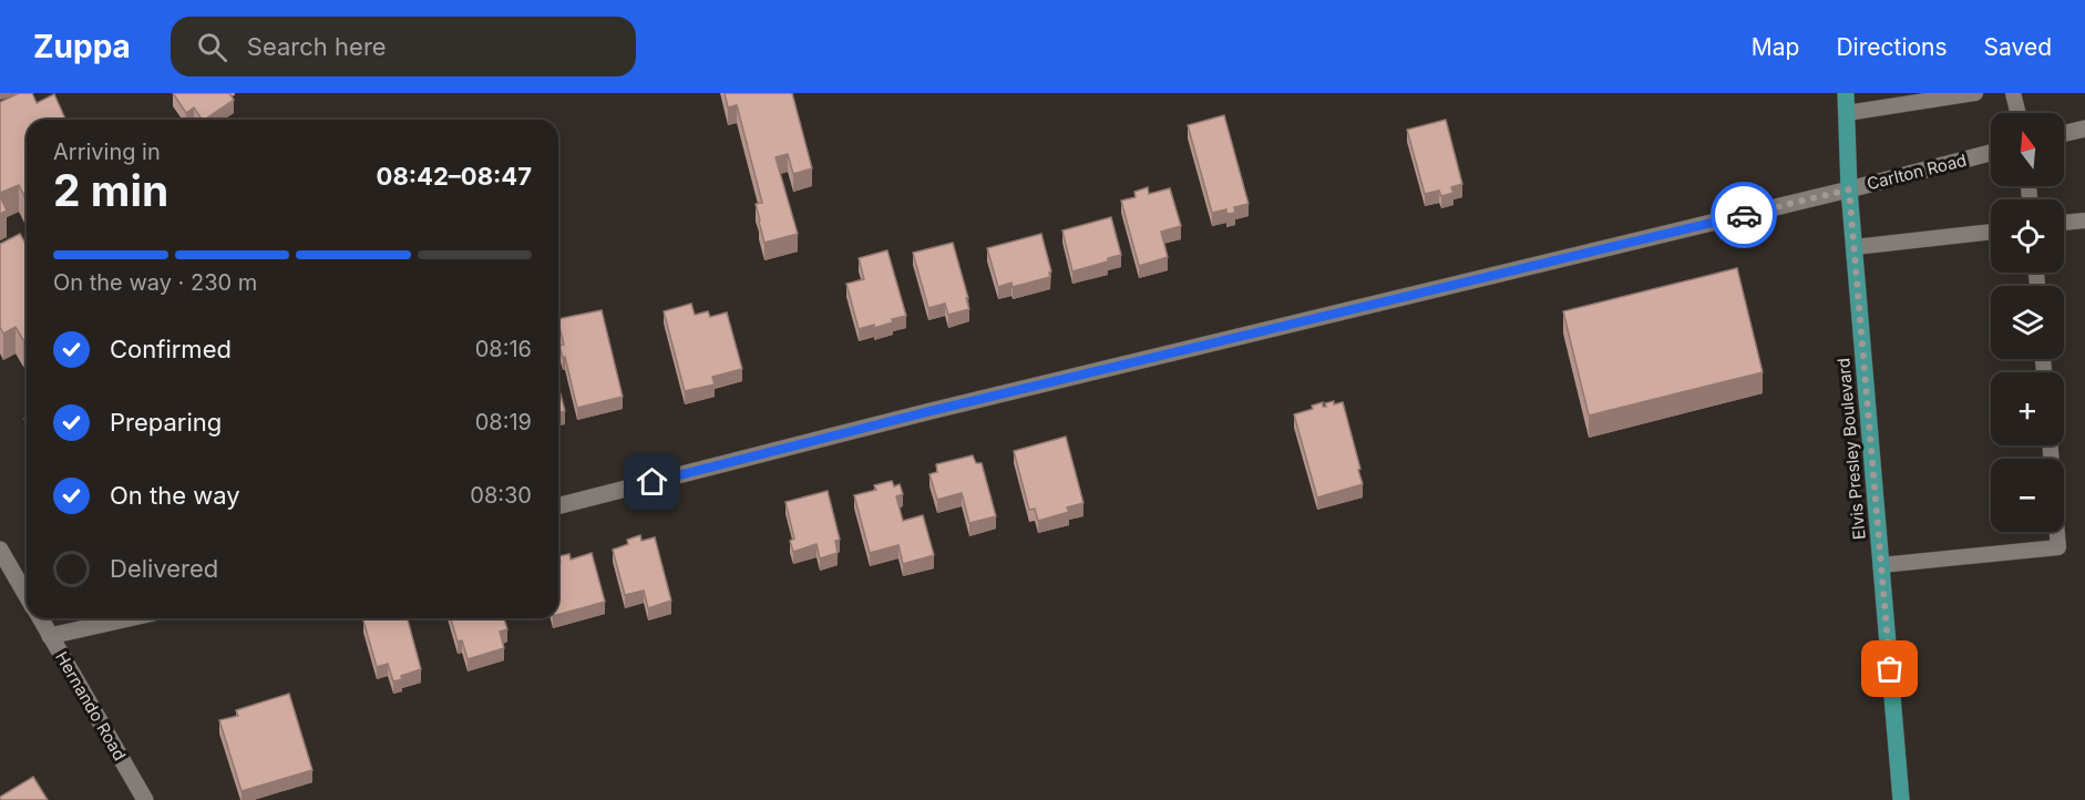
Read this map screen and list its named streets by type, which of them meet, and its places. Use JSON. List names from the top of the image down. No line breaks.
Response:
{"streets":{"main road":["Elvis Presley Boulevard"],"street":["Carlton Road","Hernando Road"]},"crossings":[["Carlton Road","Elvis Presley Boulevard"]],"north":"top","page":{"header":"Zuppa","search":"Search here","nav":["Map","Directions","Saved"],"map_buttons":["+","−"],"heading":["2 min","Arriving in","08:42–08:47"],"bar":"On the way · 230 m","list":[["Confirmed","08:16"],["Preparing","08:19"],["On the way","08:30"],"Delivered"]}}
